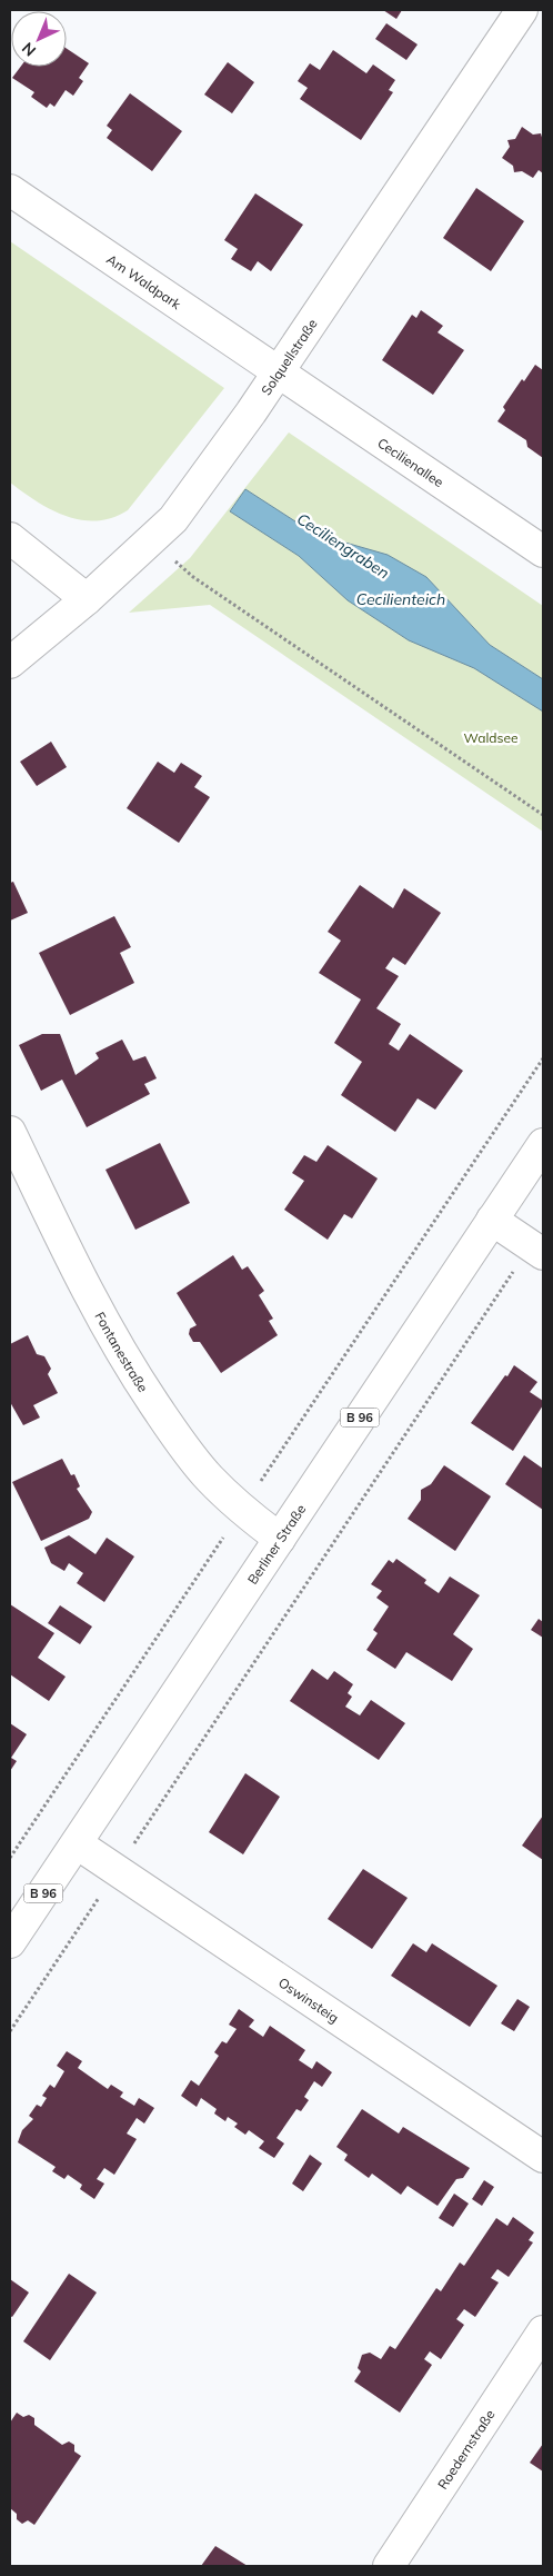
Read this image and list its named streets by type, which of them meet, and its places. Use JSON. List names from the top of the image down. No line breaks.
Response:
{"streets":{"street":["Am Waldpark","Solquellstraße","Cecilienallee","Fontanestraße","B 96","Berliner Straße","Oswinsteig","Roedernstraße"]},"crossings":[["Am Waldpark","Solquellstraße"],["Am Waldpark","Cecilienallee"],["Solquellstraße","Cecilienallee"],["Fontanestraße","Berliner Straße"],["Berliner Straße","Oswinsteig"]],"water":["Ceciliengraben","Cecilienteich"],"parks":["Waldsee"],"north":"bottom left"}
